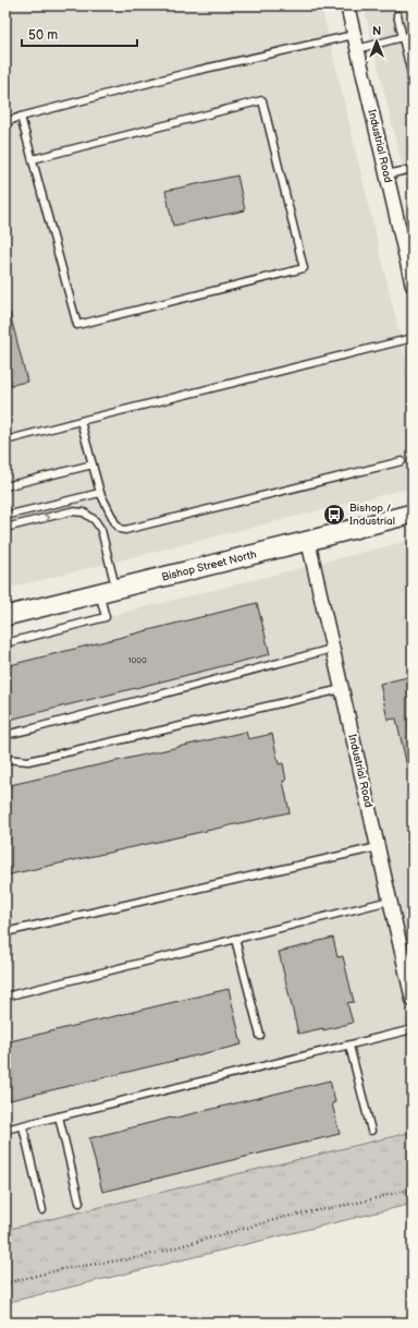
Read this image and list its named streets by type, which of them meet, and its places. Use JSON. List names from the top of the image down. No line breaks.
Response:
{"streets":{"main road":["Bishop Street North"],"street":["Industrial Road"]},"crossings":[["Industrial Road","Bishop Street North"]],"places":{"bus stop":["Bishop / Industrial"]},"house_numbers":["1000"],"scale_bar":"50 m","north":"top"}
